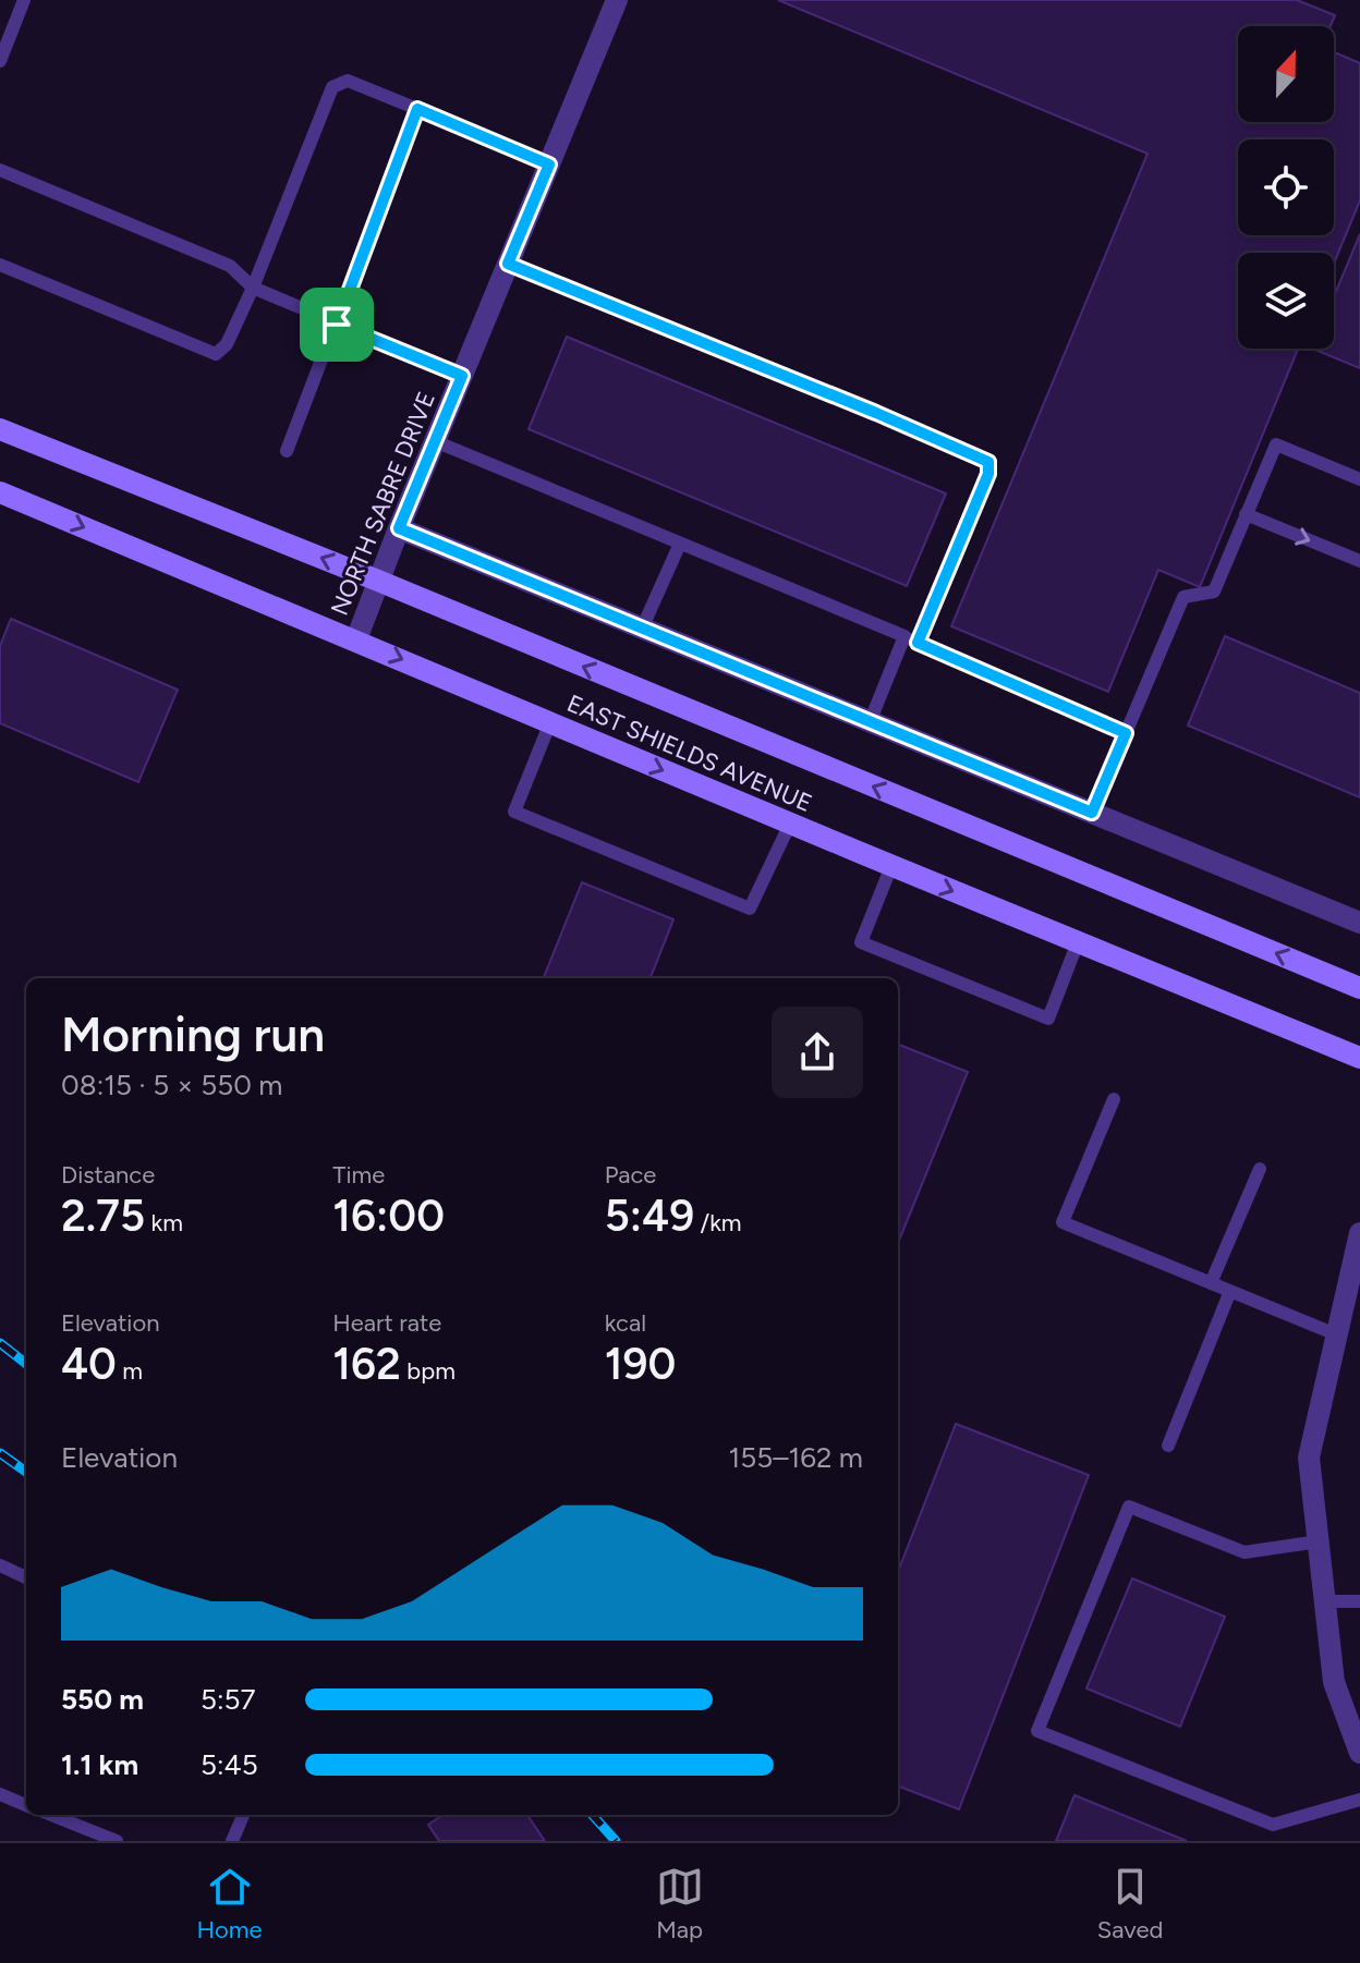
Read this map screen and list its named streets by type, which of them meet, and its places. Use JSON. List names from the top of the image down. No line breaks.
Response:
{"streets":{"main road":["EAST SHIELDS AVENUE"],"street":["NORTH SABRE DRIVE"]},"crossings":[["NORTH SABRE DRIVE","EAST SHIELDS AVENUE"]],"north":"top","page":{"heading":["Morning run","08:15 · 5 × 550 m"],"stats":[["Distance","2.75 km"],["Time","16:00"],["Pace","5:49 /km"],["Elevation","40 m"],["Heart rate","162 bpm"],["kcal","190"]],"chart":["Elevation","155–162 m"],"list":[{"name":"550 m","note":"5:57"},{"name":"1.1 km","note":"5:45"}],"tabs":["Home","Map","Saved"]}}
